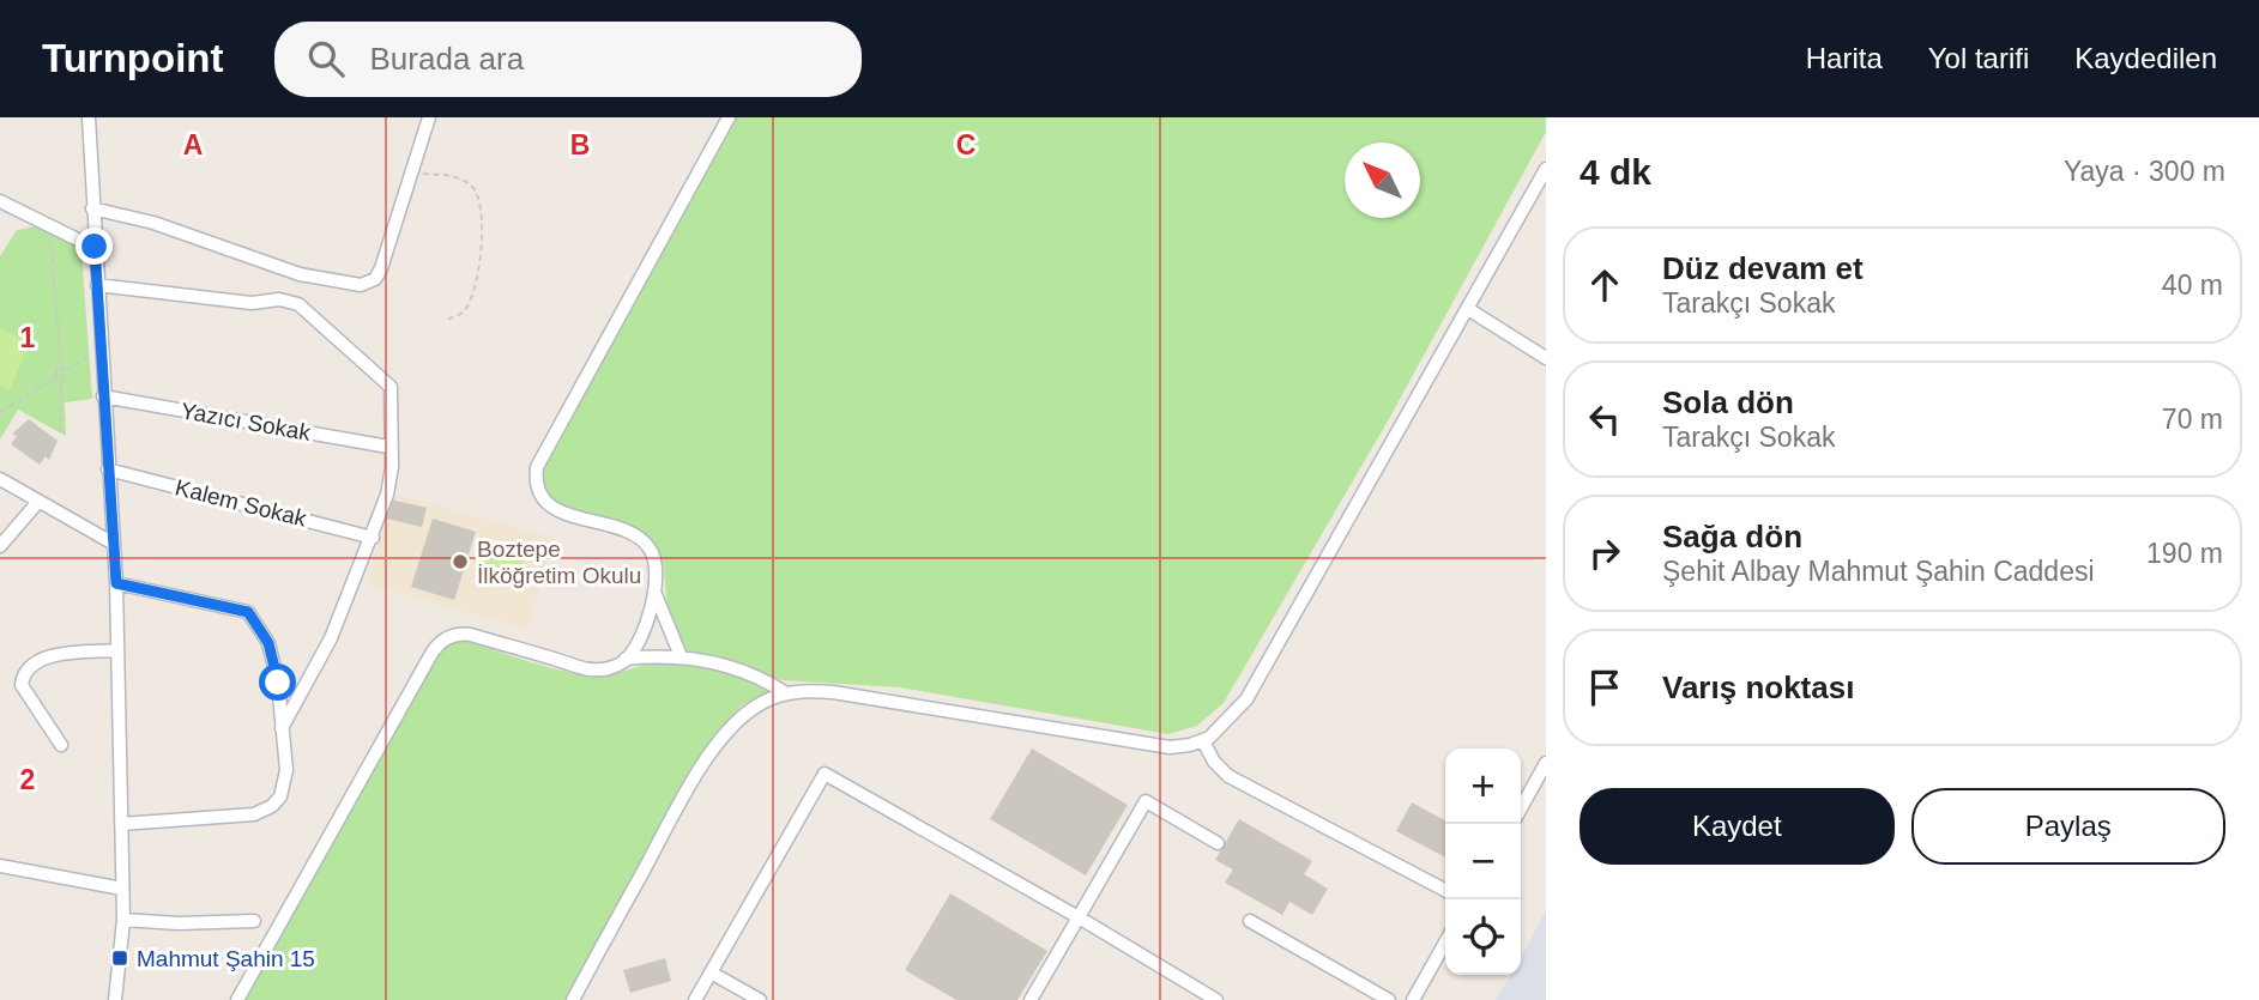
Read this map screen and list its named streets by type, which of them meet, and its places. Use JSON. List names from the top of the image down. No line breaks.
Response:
{"streets":{"street":["Yazıcı Sokak","Kalem Sokak"]},"places":{"other":["Boztepe İlköğretim Okulu"],"transit":["Mahmut Şahin 15"]},"north":"top left","page":{"header":"Turnpoint","search":"Burada ara","nav":["Harita","Yol tarifi","Kaydedilen"],"heading":["4 dk","Yaya · 300 m"],"list":[["Düz devam et","Tarakçı Sokak","40 m"],["Sola dön","Tarakçı Sokak","70 m"],["Sağa dön","Şehit Albay Mahmut Şahin Caddesi","190 m"],"Varış noktası"],"map_buttons":["+","−"],"buttons":["Kaydet","Paylaş"]},"grid":{"columns":["A","B","C"],"rows":["1","2"]}}
